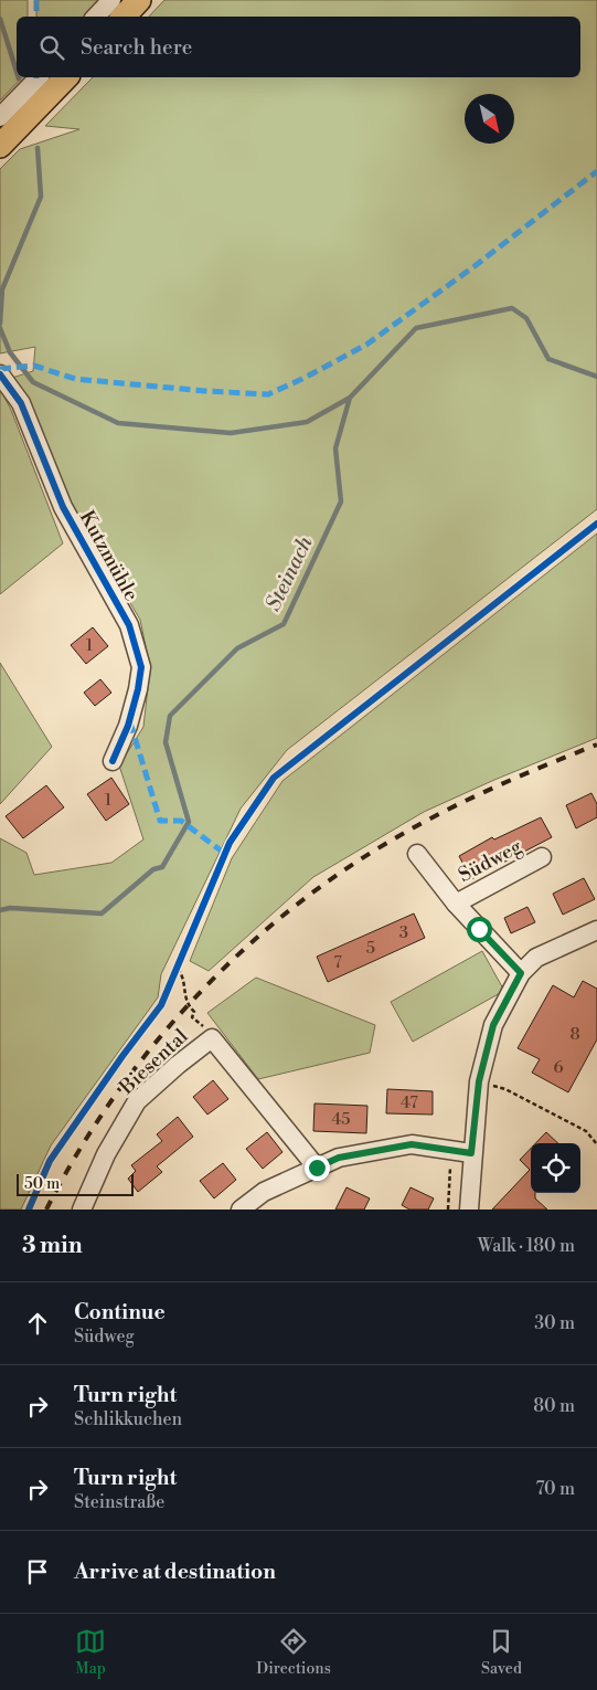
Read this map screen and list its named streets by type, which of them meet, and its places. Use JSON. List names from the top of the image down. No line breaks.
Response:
{"streets":{"street":["Kutzmühle","Südweg","Biesental"]},"water":["Steinach"],"house_numbers":["1","1","3","5","7","8","6","47","45"],"scale_bar":"50 m","north":"bottom right","page":{"search":"Search here","scale":"50 m","heading":["3 min","Walk · 180 m"],"list":[["Continue","Südweg","30 m"],["Turn right","Schlikkuchen","80 m"],["Turn right","Steinstraße","70 m"],"Arrive at destination"],"nav":["Map","Directions","Saved"]}}
